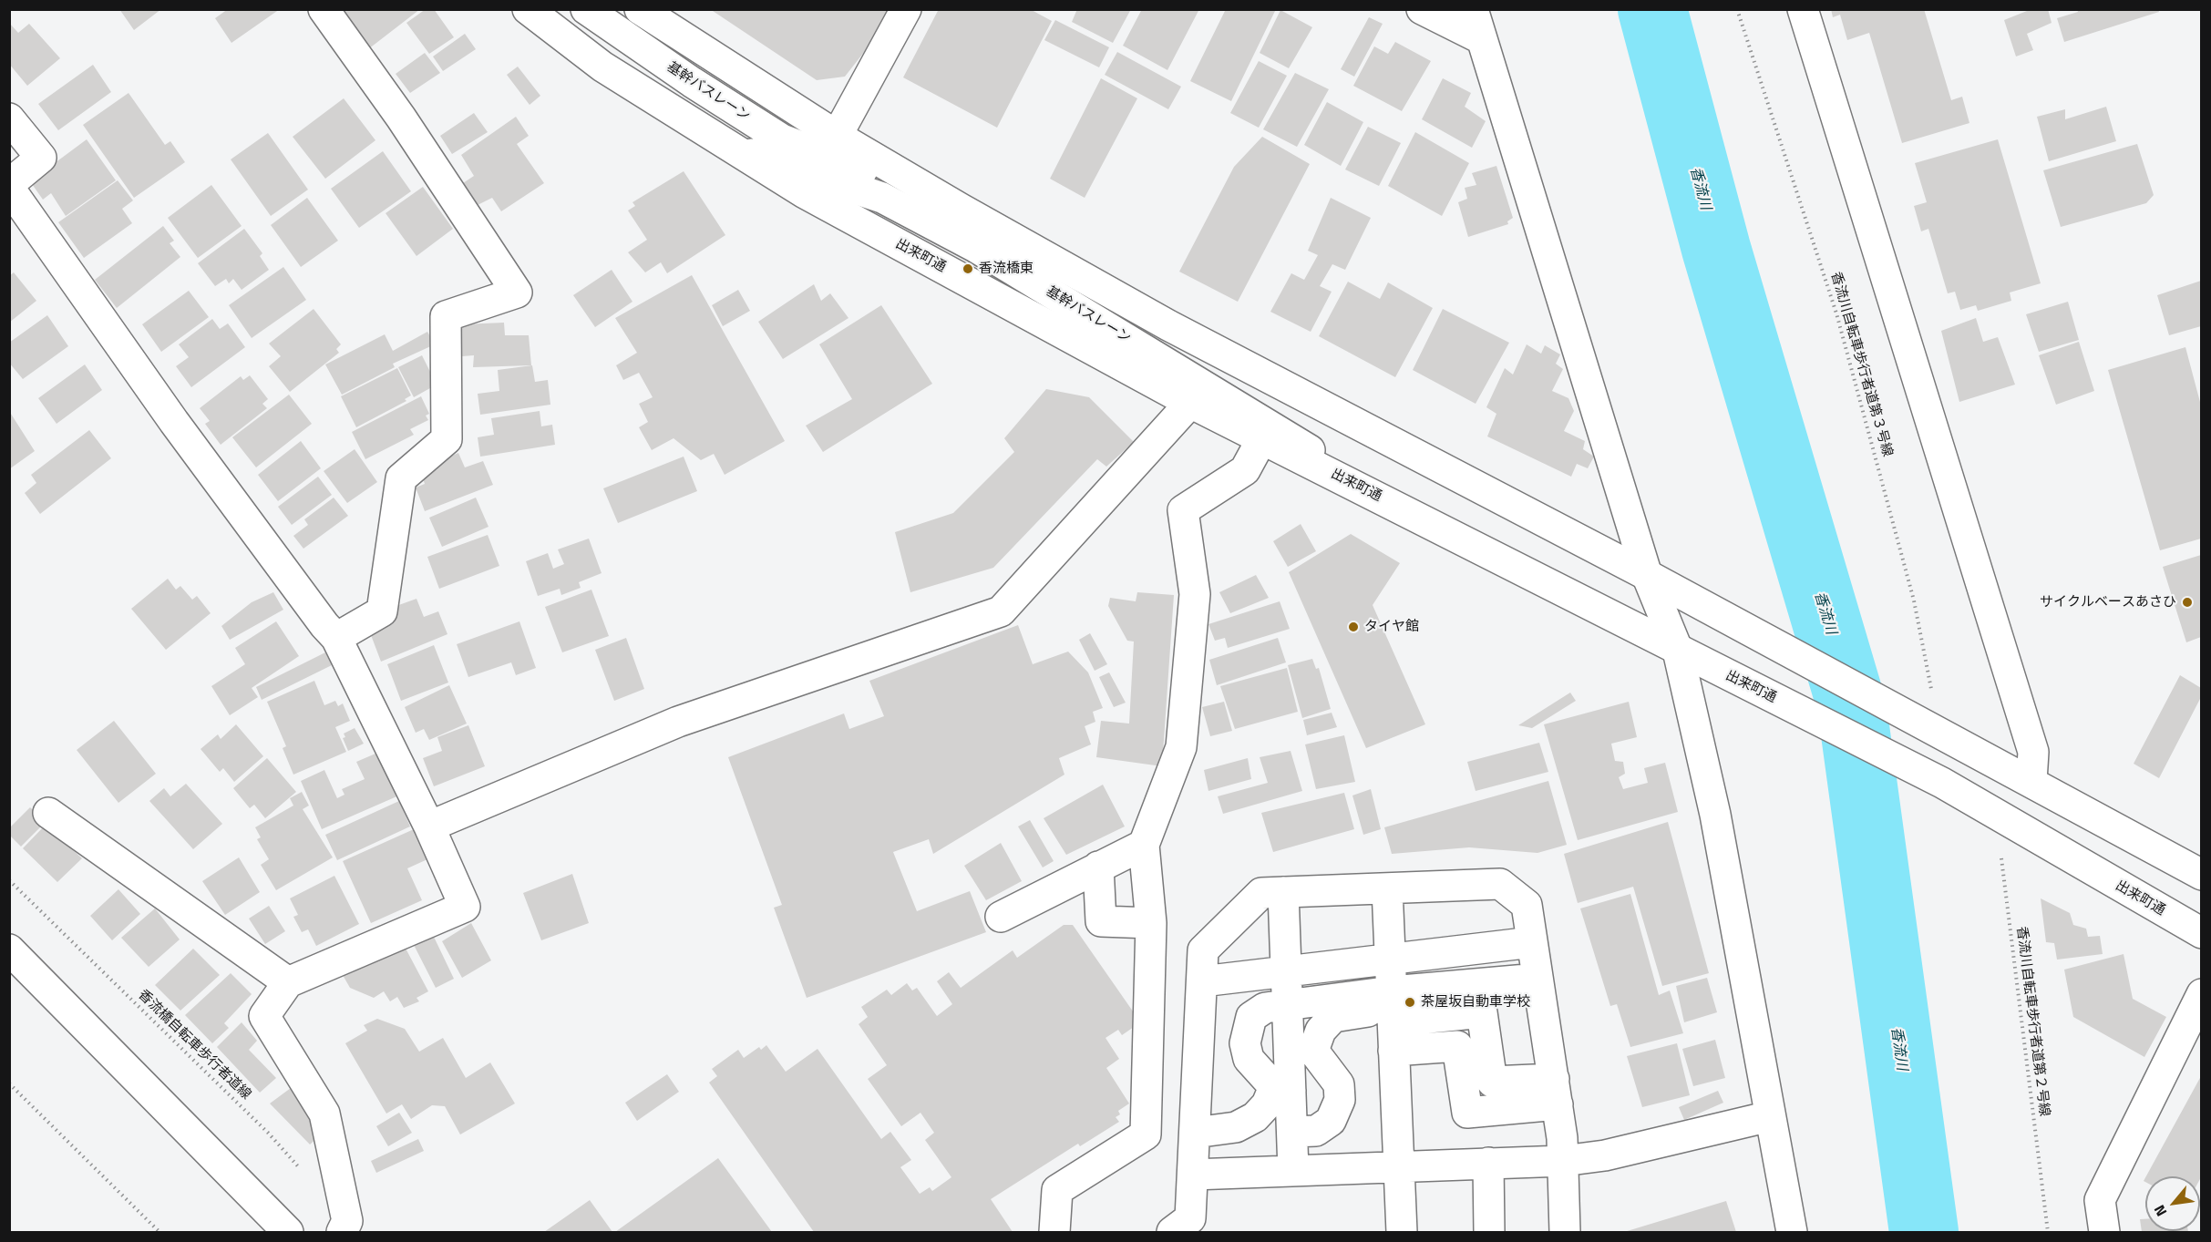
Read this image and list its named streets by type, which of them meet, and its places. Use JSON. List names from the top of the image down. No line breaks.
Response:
{"streets":{"street":["基幹バスレーン","出来町通"],"path":["香流川自転車歩行者道第３号線","香流川自転車歩行者道第２号線","香流橋自転車歩行者道線"]},"crossings":[["基幹バスレーン","出来町通"],["出来町通","香流川自転車歩行者道第３号線"],["出来町通","香流川自転車歩行者道第２号線"]],"water":["香流川"],"places":["香流橋東","サイクルベースあさひ","タイヤ館","茶屋坂自動車学校"],"north":"bottom left"}
